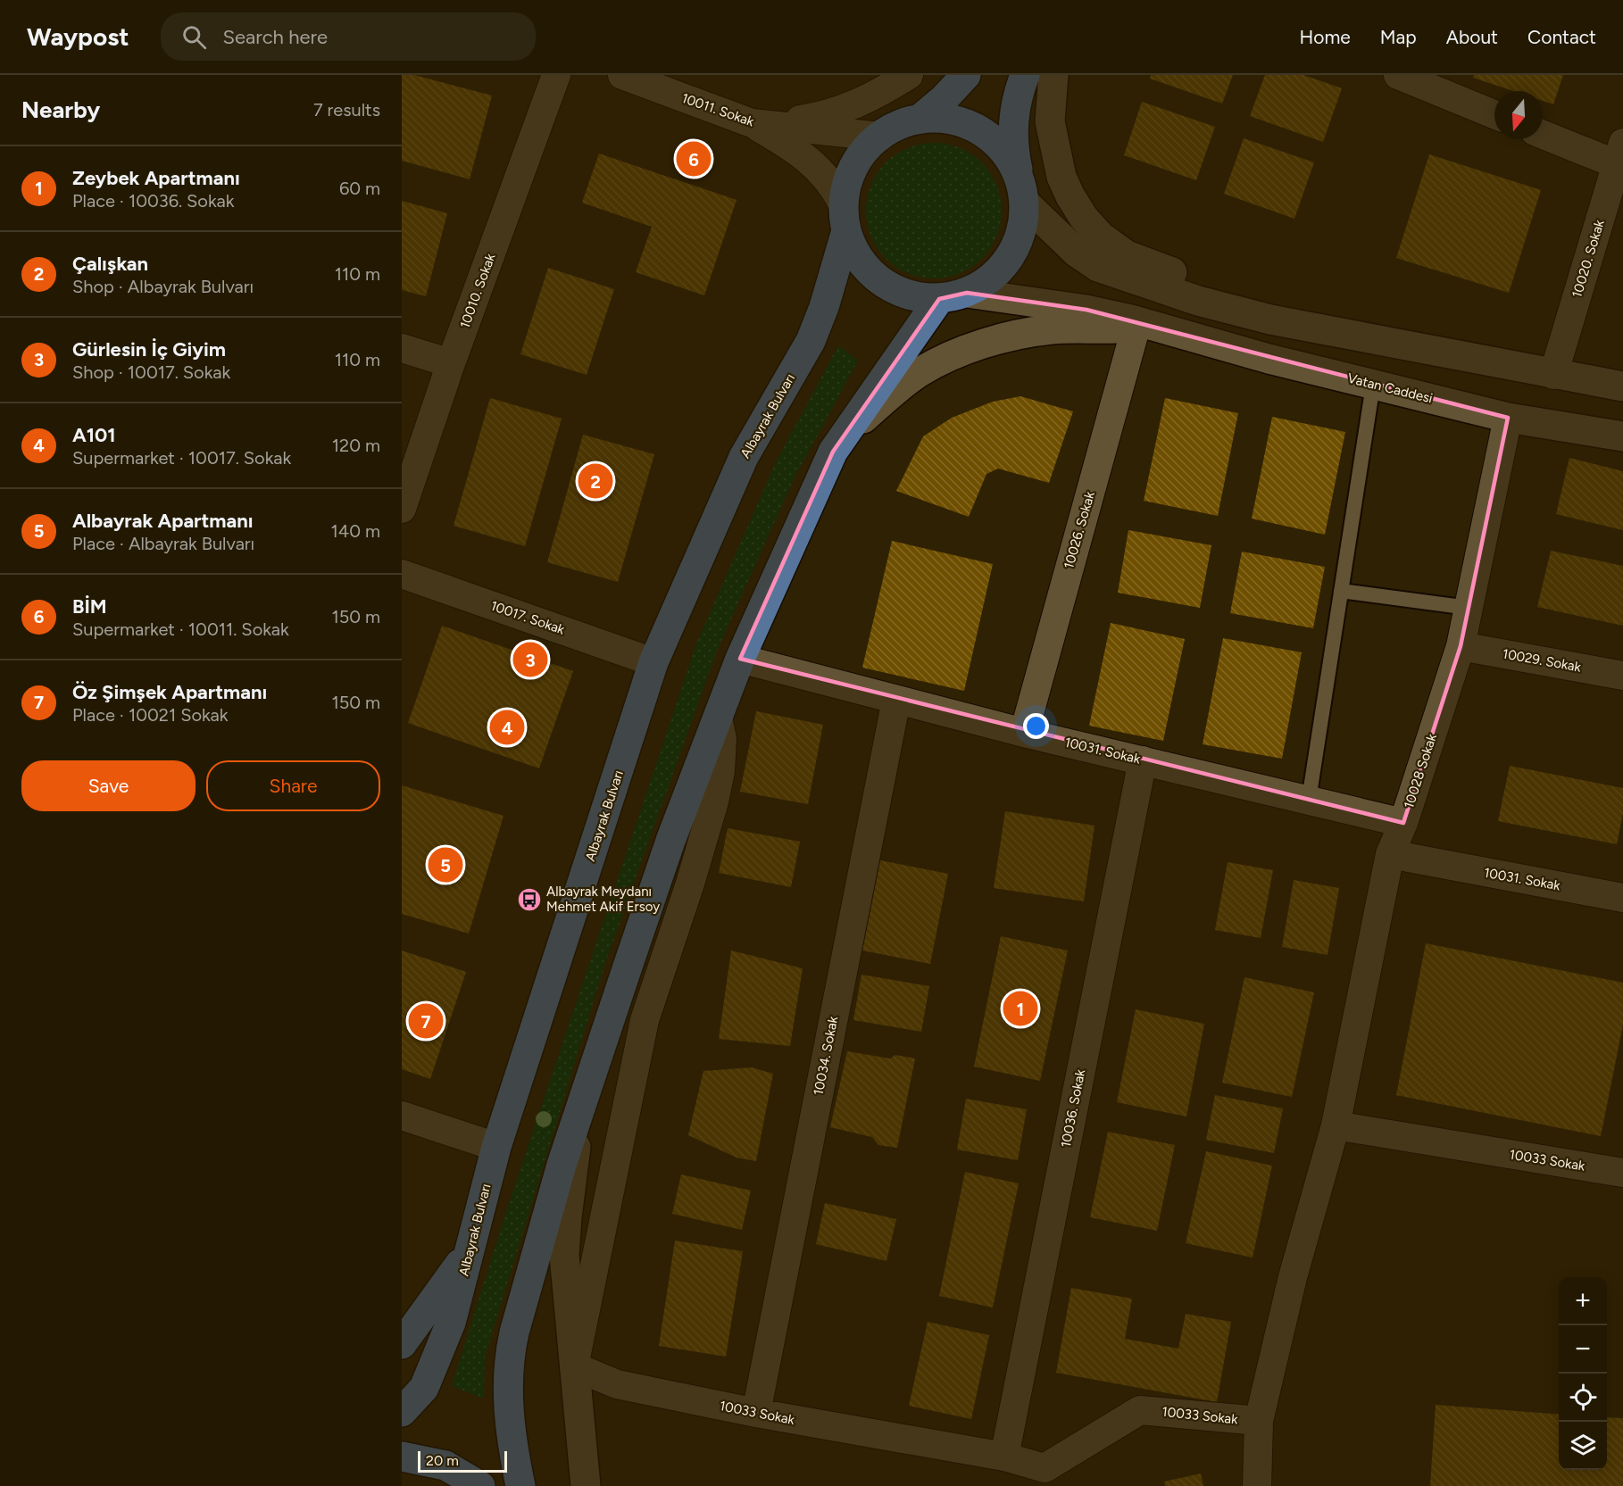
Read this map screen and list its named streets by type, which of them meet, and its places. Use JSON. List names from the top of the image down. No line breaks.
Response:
{"streets":{"main road":["Albayrak Bulvarı"],"street":["10011. Sokak","10020. Sokak","10010. Sokak","Vatan Caddesi","10026. Sokak","10017. Sokak","10029. Sokak","10031. Sokak","10028 Sokak","10034. Sokak","10036. Sokak","10033 Sokak"]},"crossings":[["10011. Sokak","Vatan Caddesi"],["10011. Sokak","Albayrak Bulvarı"],["Vatan Caddesi","Albayrak Bulvarı"],["Vatan Caddesi","10026. Sokak"],["Vatan Caddesi","10028 Sokak"],["Albayrak Bulvarı","10017. Sokak"],["10026. Sokak","10031. Sokak"],["10029. Sokak","10028 Sokak"],["10031. Sokak","10028 Sokak"],["10031. Sokak","10034. Sokak"],["10031. Sokak","10036. Sokak"],["10028 Sokak","10033 Sokak"],["10034. Sokak","10033 Sokak"],["10036. Sokak","10033 Sokak"]],"places":{"bus stop":["Albayrak Meydanı Mehmet Akif Ersoy"]},"scale_bar":"20 m","north":"bottom","page":{"header":"Waypost","search":"Search here","nav":["Home","Map","About","Contact"],"heading":["Nearby","7 results"],"pins":["6","2","3","4","5","1","7"],"list":[{"mark":"1","name":"Zeybek Apartmanı","note":"Place · 10036. Sokak","value":"60 m"},{"mark":"2","name":"Çalışkan","note":"Shop · Albayrak Bulvarı","value":"110 m"},{"mark":"3","name":"Gürlesin İç Giyim","note":"Shop · 10017. Sokak","value":"110 m"},{"mark":"4","name":"A101","note":"Supermarket · 10017. Sokak","value":"120 m"},{"mark":"5","name":"Albayrak Apartmanı","note":"Place · Albayrak Bulvarı","value":"140 m"},{"mark":"6","name":"BİM","note":"Supermarket · 10011. Sokak","value":"150 m"},{"mark":"7","name":"Öz Şimşek Apartmanı","note":"Place · 10021 Sokak","value":"150 m"}],"buttons":["Save","Share"],"map_buttons":["+","−"],"scale":"20 m"}}
